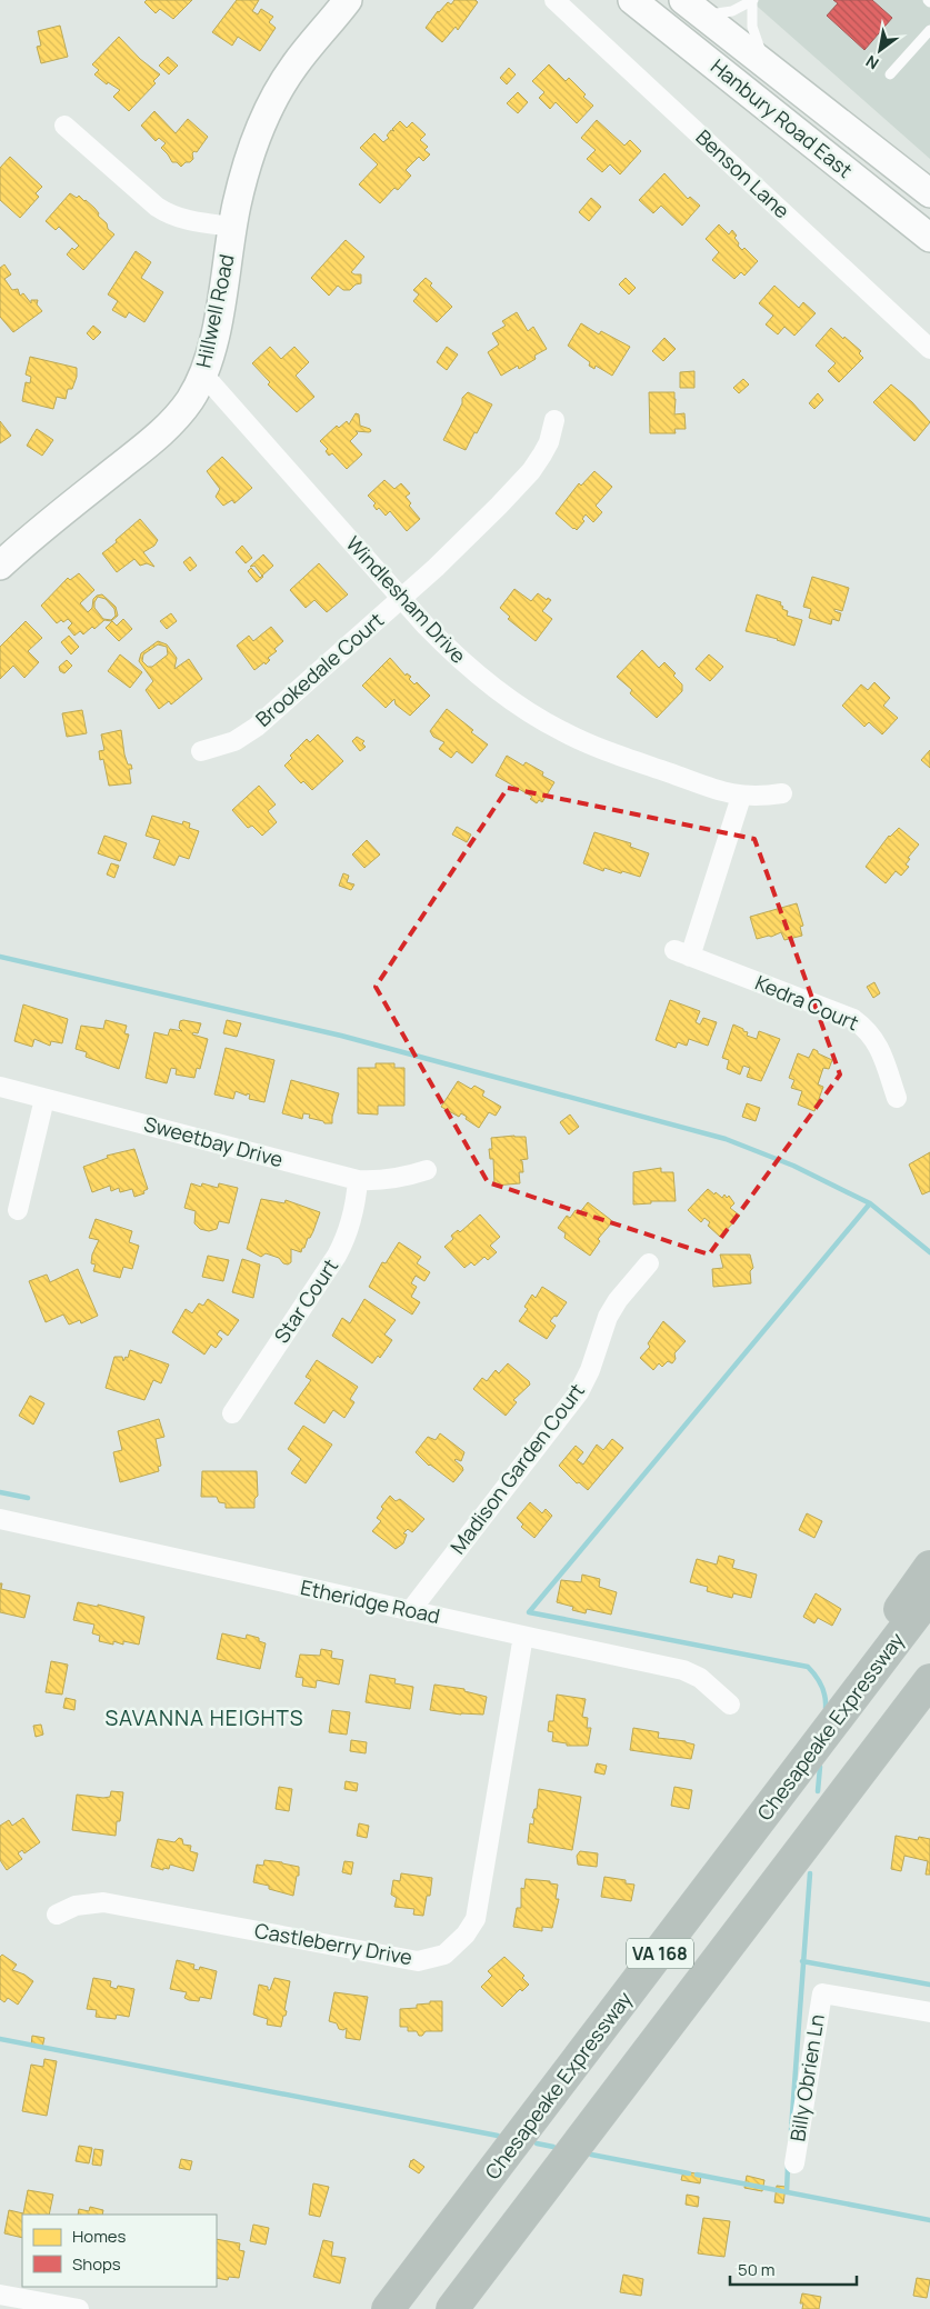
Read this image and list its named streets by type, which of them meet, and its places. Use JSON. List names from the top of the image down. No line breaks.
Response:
{"streets":{"highway":["Chesapeake Expressway","VA 168"],"street":["Hanbury Road East","Benson Lane","Hillwell Road","Windlesham Drive","Brookedale Court","Kedra Court","Sweetbay Drive","Star Court","Madison Garden Court","Etheridge Road","Castleberry Drive","Billy Obrien Ln"]},"crossings":[["Hillwell Road","Windlesham Drive"],["Windlesham Drive","Brookedale Court"],["Windlesham Drive","Kedra Court"],["Sweetbay Drive","Star Court"],["Madison Garden Court","Etheridge Road"],["Etheridge Road","Castleberry Drive"]],"districts":["SAVANNA HEIGHTS"],"legend":["Homes","Shops"],"scale_bar":"50 m","north":"bottom left"}
